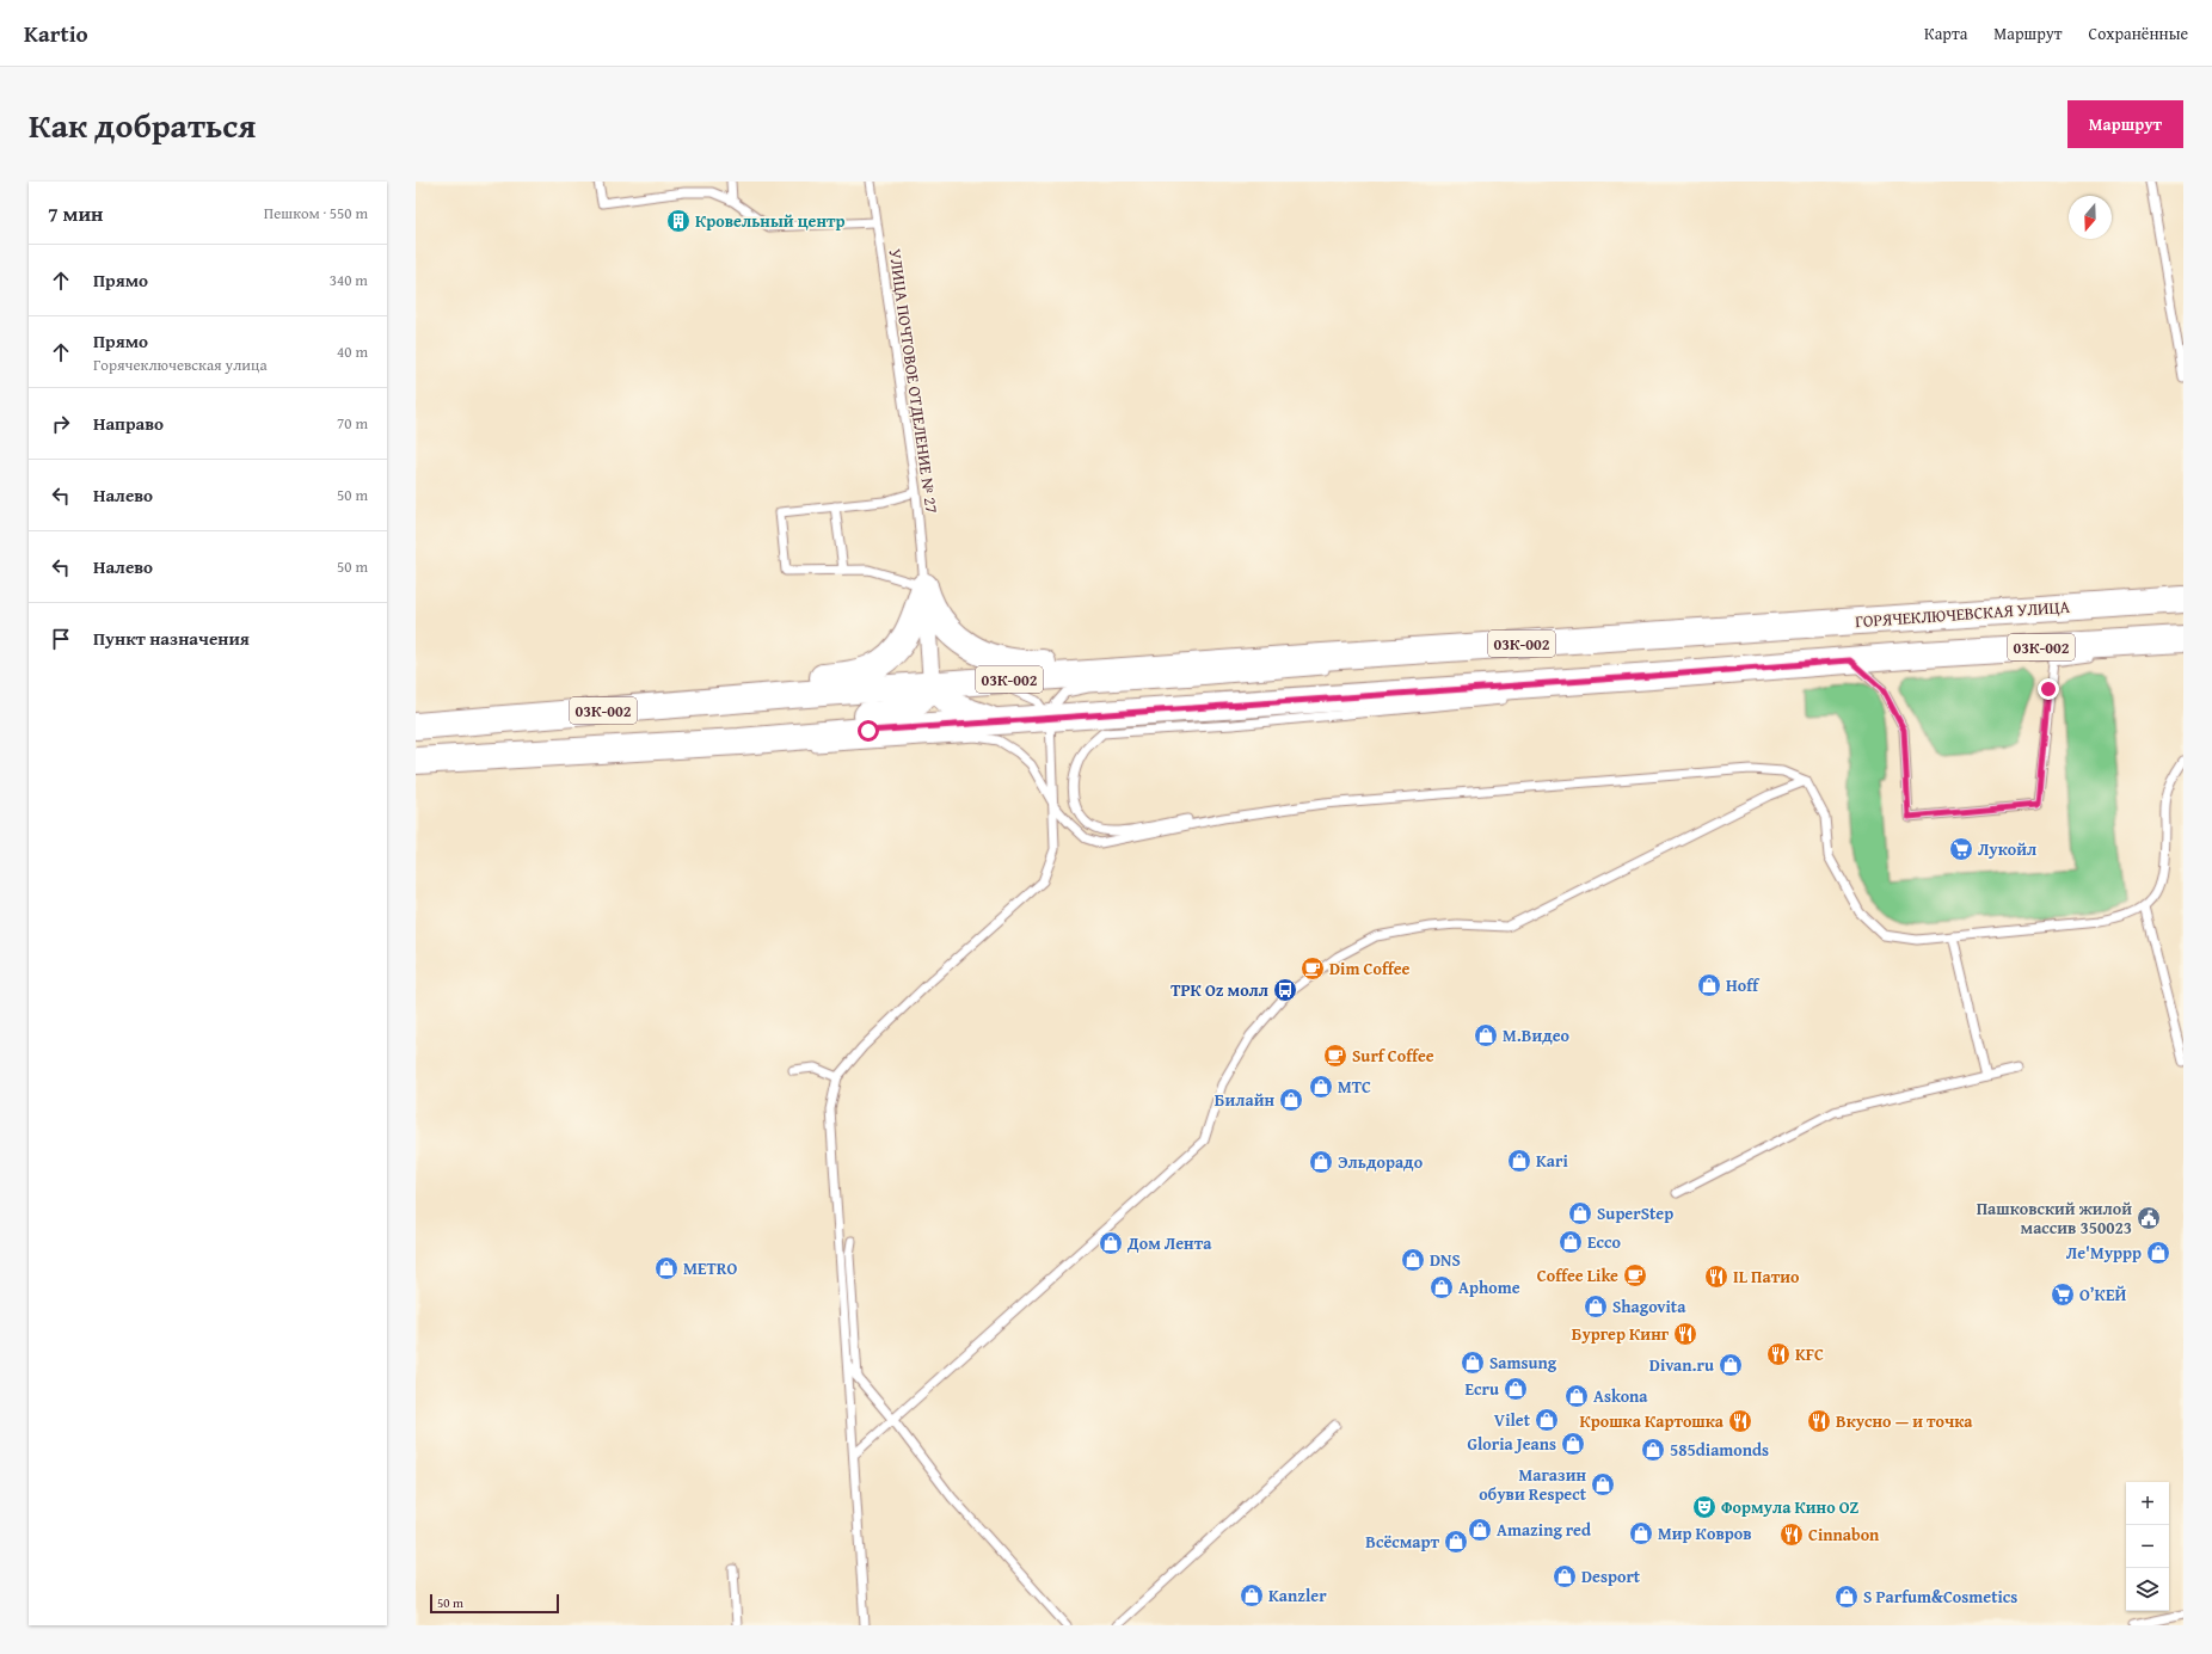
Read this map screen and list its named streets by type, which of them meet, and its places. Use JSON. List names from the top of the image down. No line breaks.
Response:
{"streets":{"main road":["ГОРЯЧЕКЛЮЧЕВСКАЯ УЛИЦА","03К-002"],"lane":["УЛИЦА ПОЧТОВОЕ ОТДЕЛЕНИЕ № 27"]},"crossings":[["ГОРЯЧЕКЛЮЧЕВСКАЯ УЛИЦА","03К-002"]],"places":{"building":["Кровельный центр"],"supermarket":["Лукойл","О’КЕЙ"],"cafe":["Dim Coffee","Surf Coffee","Coffee Like"],"shop":["Hoff","М.Видео","МТС","Билайн","Kari","Эльдорадо","SuperStep","Ecco","Дом Лента","Ле'Муррр","DNS","METRO","Aphome","Shagovita","Samsung","Divan.ru","Ecru","Askona","Vilet","Gloria Jeans","585diamonds","Магазин обуви Respect","Amazing red","Мир Ковров","Всёсмарт","Desport","Kanzler","S Parfum&Cosmetics"],"bus stop":["ТРК Oz молл"],"public building":["Пашковский жилой массив 350023"],"restaurant":["IL Патио","Бургер Кинг","KFC","Крошка Картошка","Вкусно — и точка","Cinnabon"],"theatre":["Формула Кино OZ"]},"scale_bar":"50 m","north":"bottom","page":{"header":"Kartio","nav":["Карта","Маршрут","Сохранённые"],"title":"Как добраться","buttons":"Маршрут","heading":["7 мин","Пешком · 550 m"],"list":[["Прямо","340 m"],["Прямо","Горячеключевская улица","40 m"],["Направо","70 m"],["Налево","50 m"],["Налево","50 m"],"Пункт назначения"],"map_buttons":["+","−"],"scale":"50 m"}}
